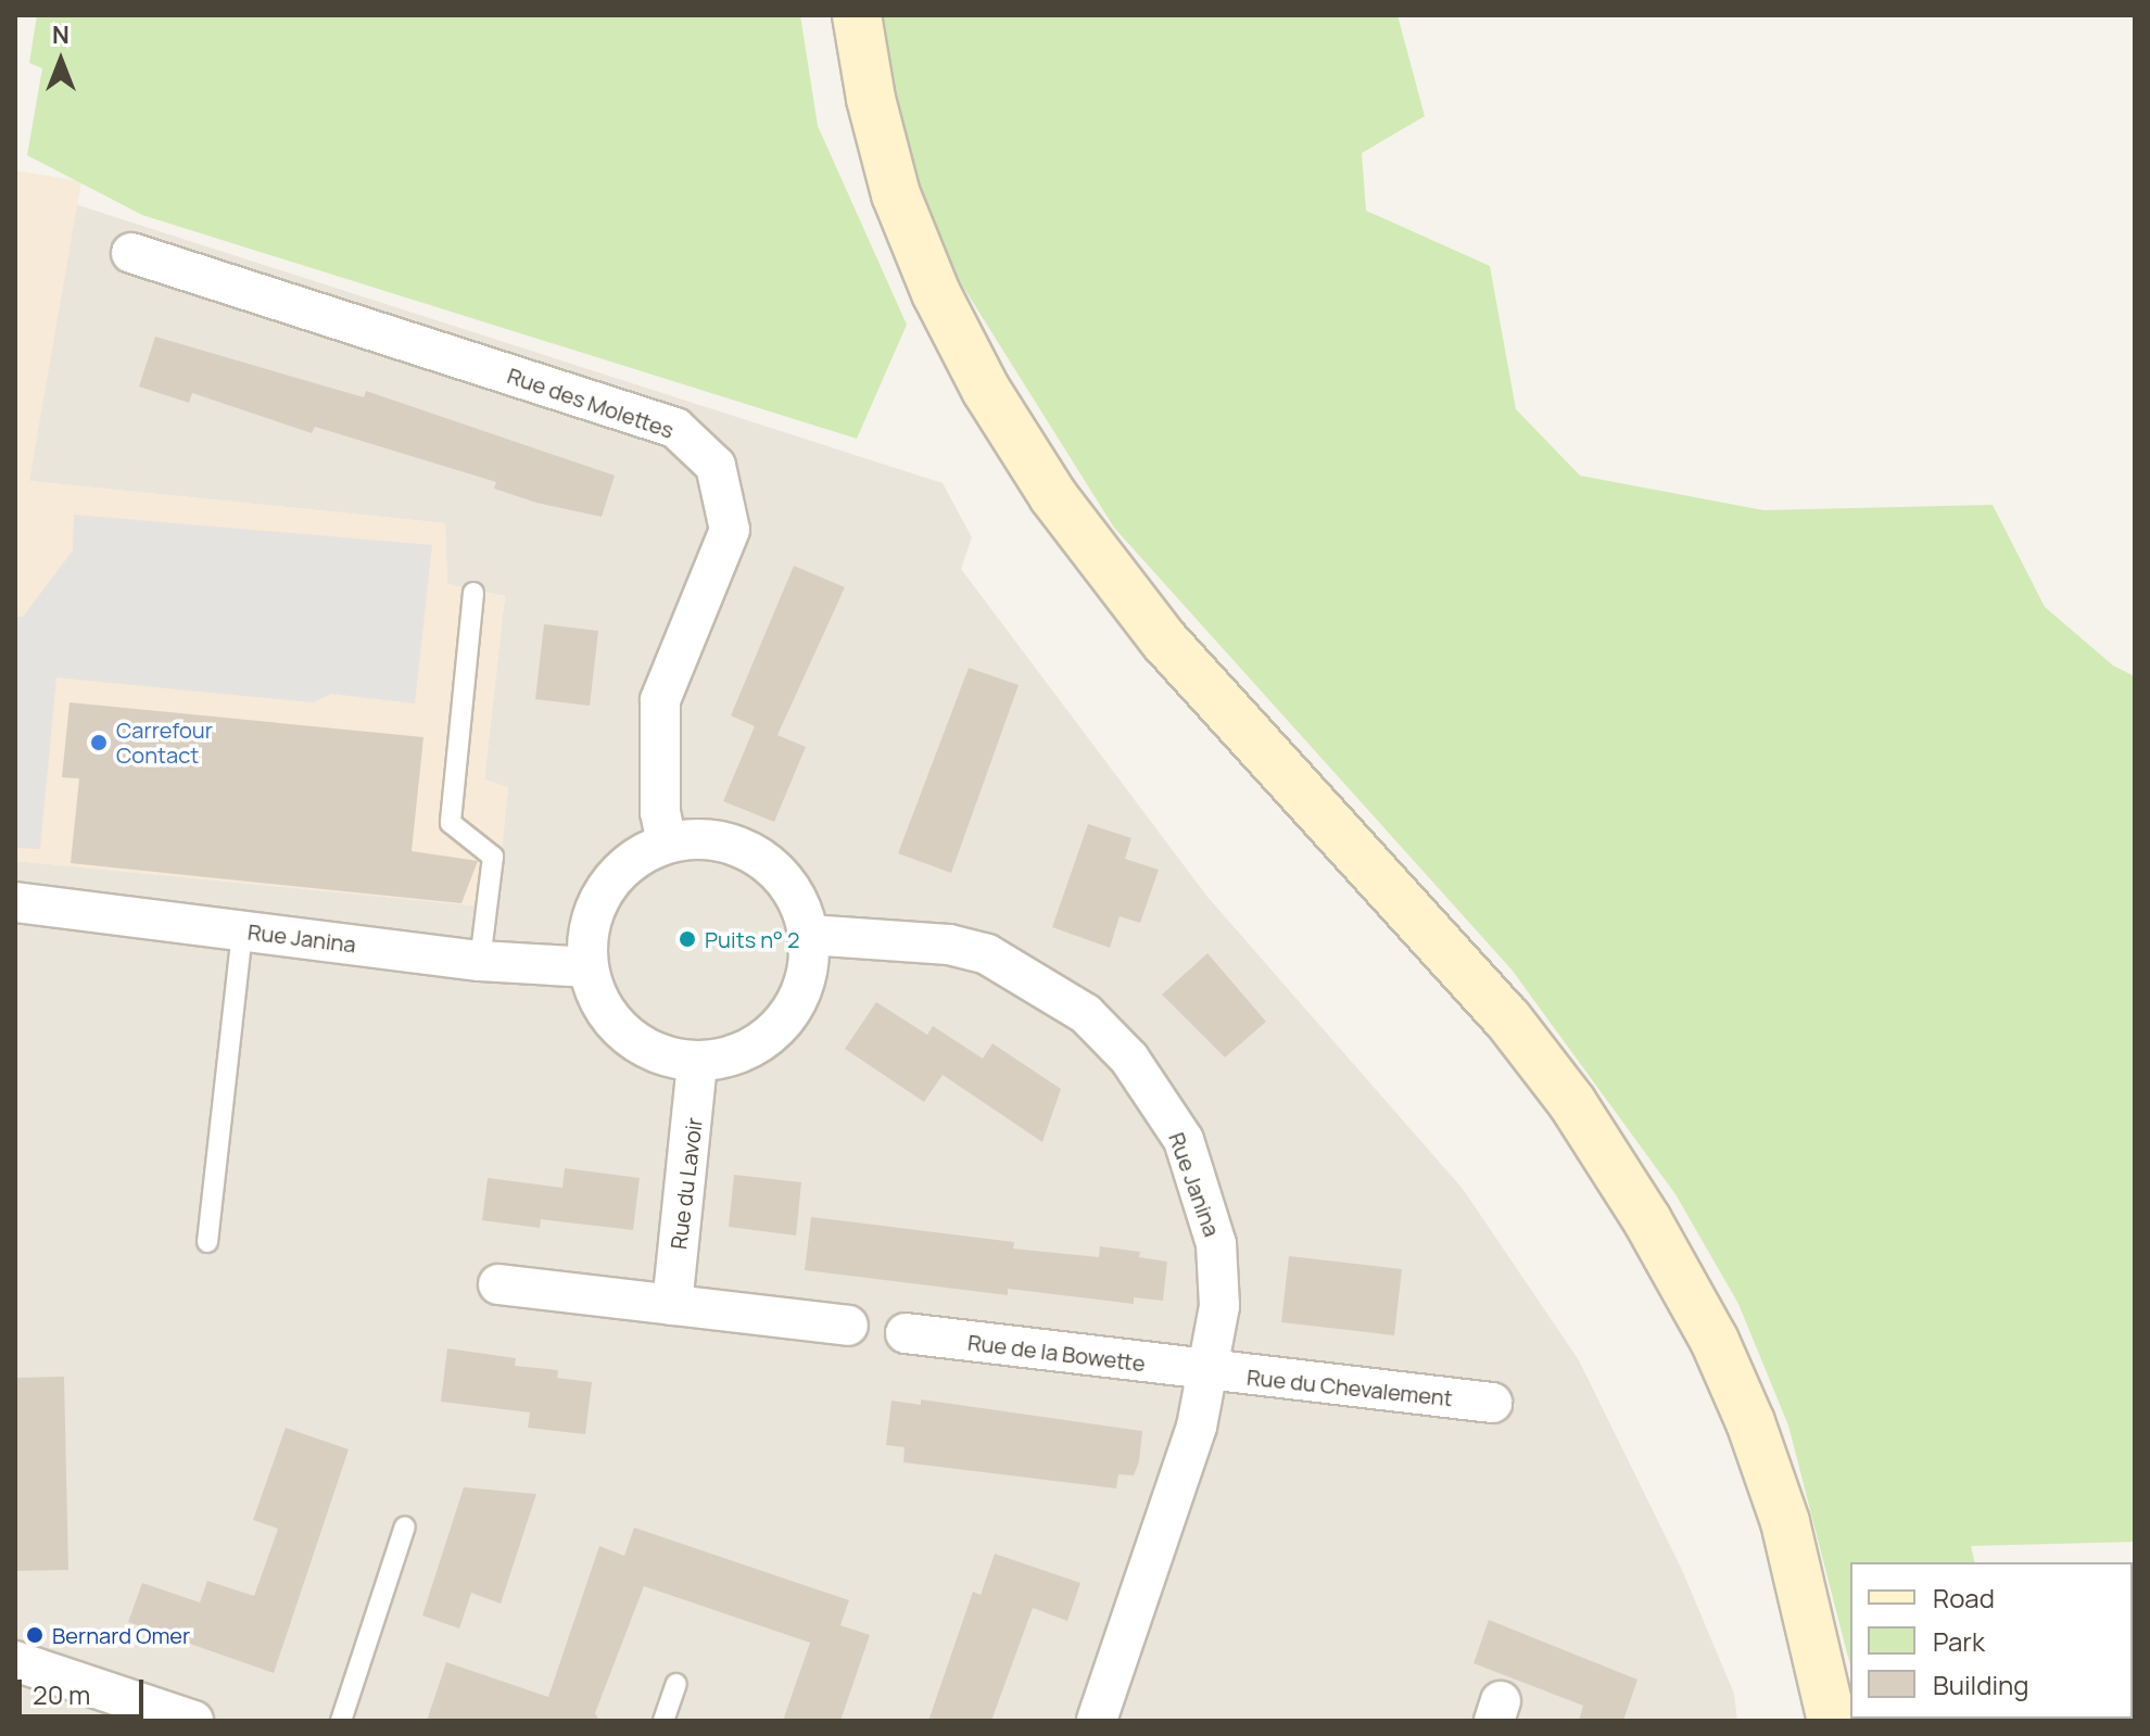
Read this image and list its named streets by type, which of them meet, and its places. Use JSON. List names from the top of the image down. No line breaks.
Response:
{"streets":{"street":["Rue des Molettes","Rue Janina","Rue du Lavoir","Rue de la Bowette","Rue du Chevalement"]},"crossings":[["Rue des Molettes","Rue Janina"],["Rue des Molettes","Rue du Lavoir"],["Rue Janina","Rue du Lavoir"],["Rue Janina","Rue de la Bowette"],["Rue Janina","Rue du Chevalement"],["Rue de la Bowette","Rue du Chevalement"]],"places":["Carrefour Contact","Puits n° 2","Bernard Omer"],"legend":["Road","Park","Building"],"scale_bar":"20 m","north":"top"}
